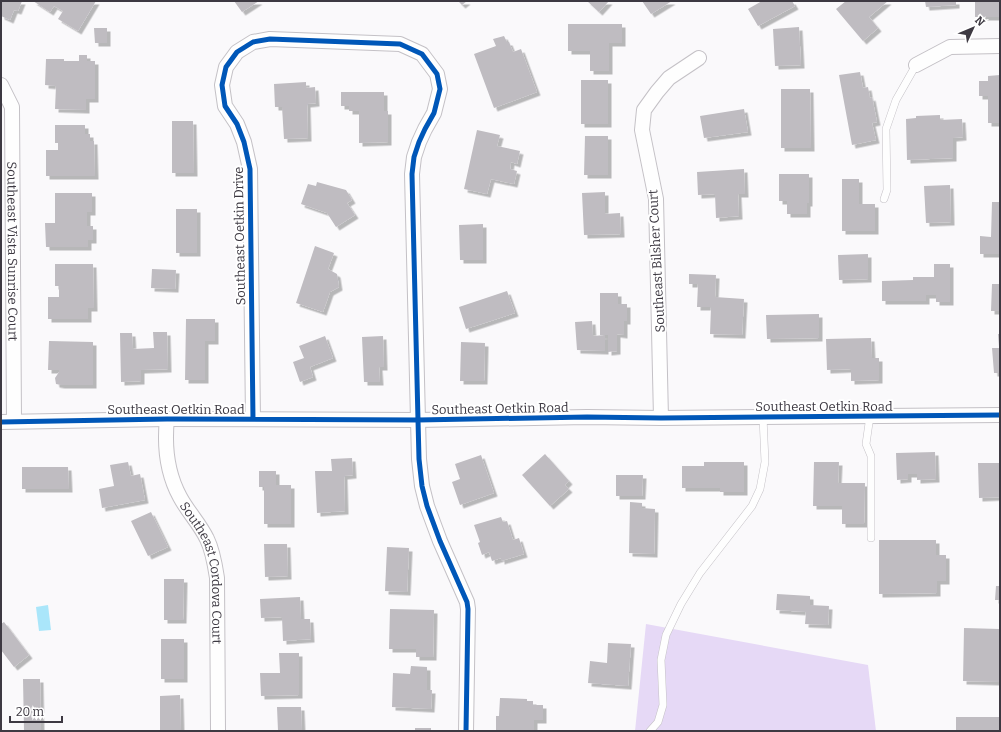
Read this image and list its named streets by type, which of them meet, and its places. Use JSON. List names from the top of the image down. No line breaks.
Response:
{"streets":{"street":["Southeast Oetkin Drive","Southeast Vista Sunrise Court","Southeast Bilsher Court","Southeast Oetkin Road","Southeast Cordova Court"]},"crossings":[["Southeast Oetkin Drive","Southeast Oetkin Road"],["Southeast Vista Sunrise Court","Southeast Oetkin Road"],["Southeast Bilsher Court","Southeast Oetkin Road"],["Southeast Oetkin Road","Southeast Cordova Court"]],"scale_bar":"20 m","north":"top right"}
